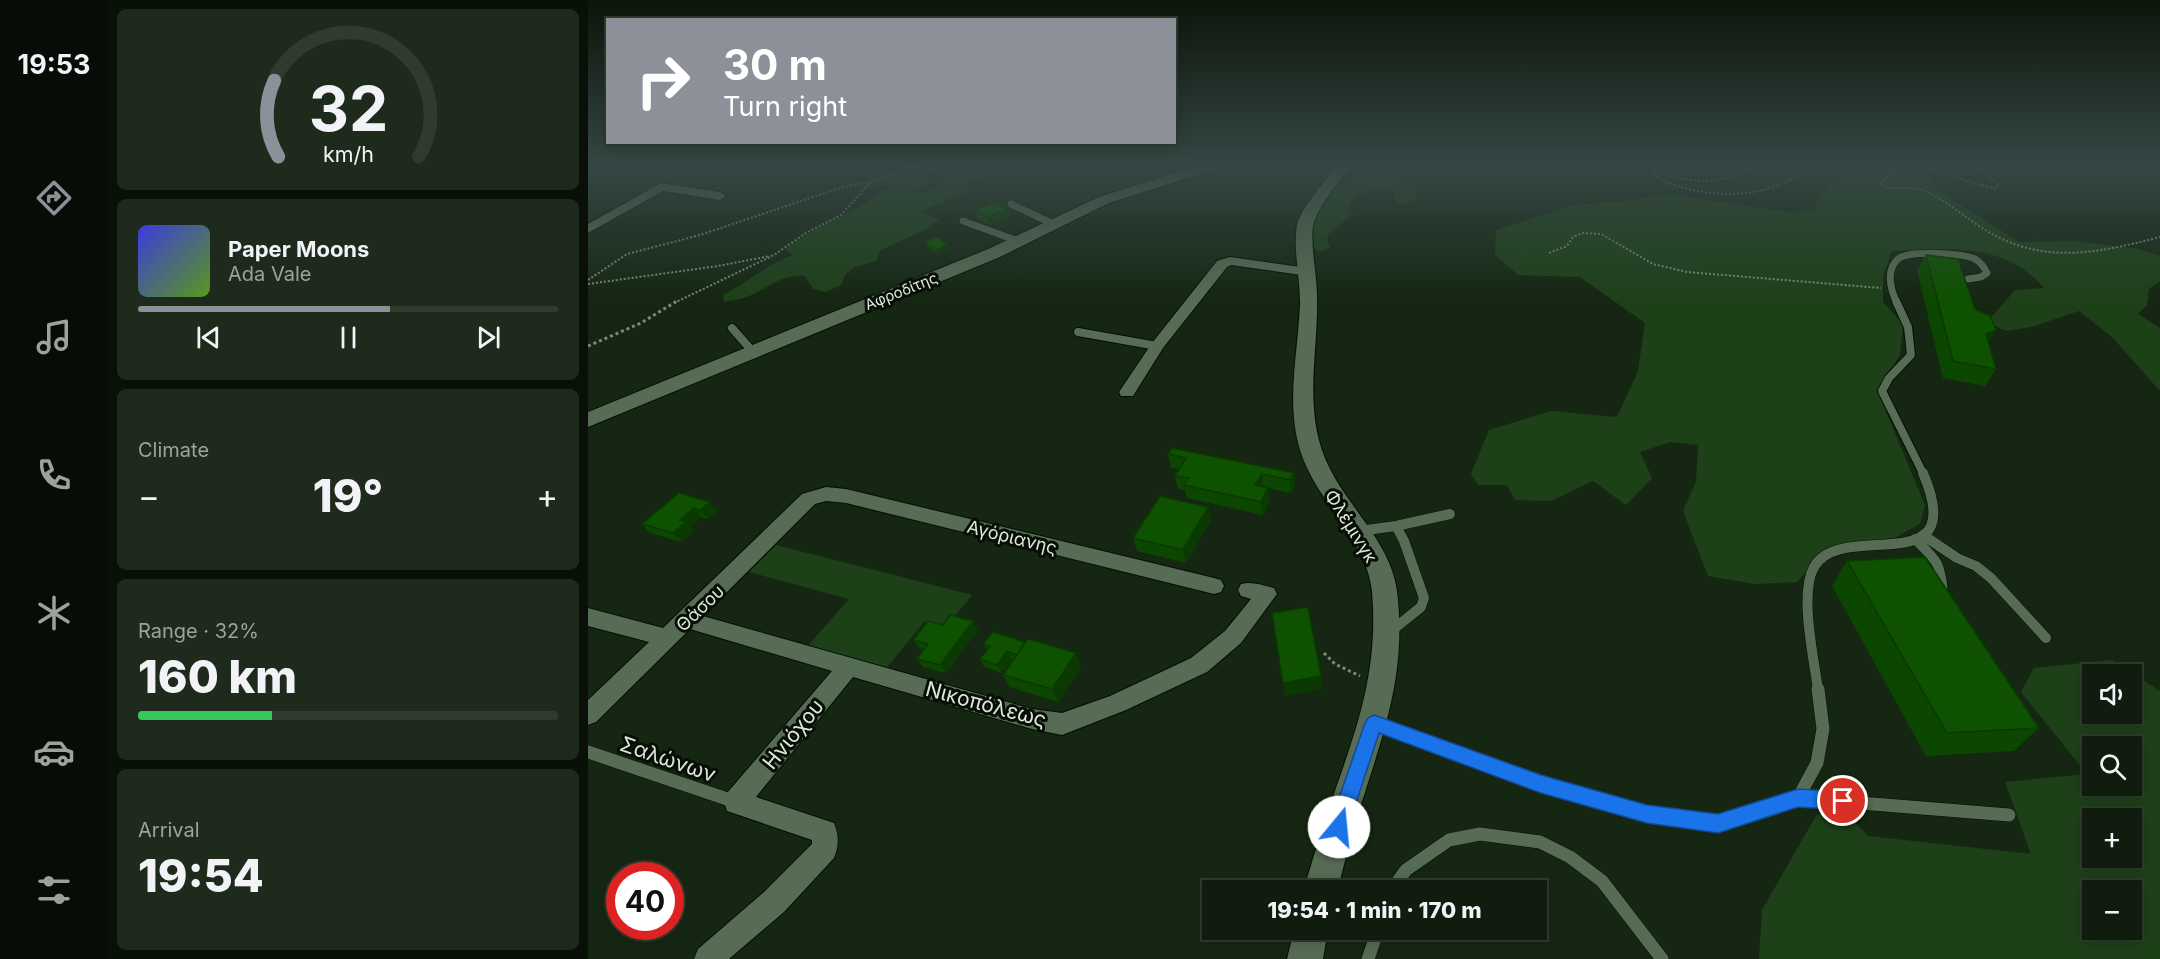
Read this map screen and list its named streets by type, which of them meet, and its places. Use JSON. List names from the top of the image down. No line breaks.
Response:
{"streets":{"street":["Αφροδίτης","Φλέμινγκ","Αγόριανης","Θάσου","Νικοπόλεως","Ηνιόχου"],"lane":["Σαλώνων"]},"crossings":[["Αγόριανης","Θάσου"],["Θάσου","Νικοπόλεως"],["Νικοπόλεως","Ηνιόχου"],["Ηνιόχου","Σαλώνων"]],"page":{"tabs":"19:53","turn":["30 m","Turn right"],"song":["Paper Moons","Ada Vale"],"tile":["Climate",["Range · 32%","160 km"],["Arrival","19:54"]],"heat":["−","19°","+"],"map_buttons":["+","−"],"limit":"40","trip":"19:54 · 1 min · 170 m","gauge":["32","km/h"]}}
